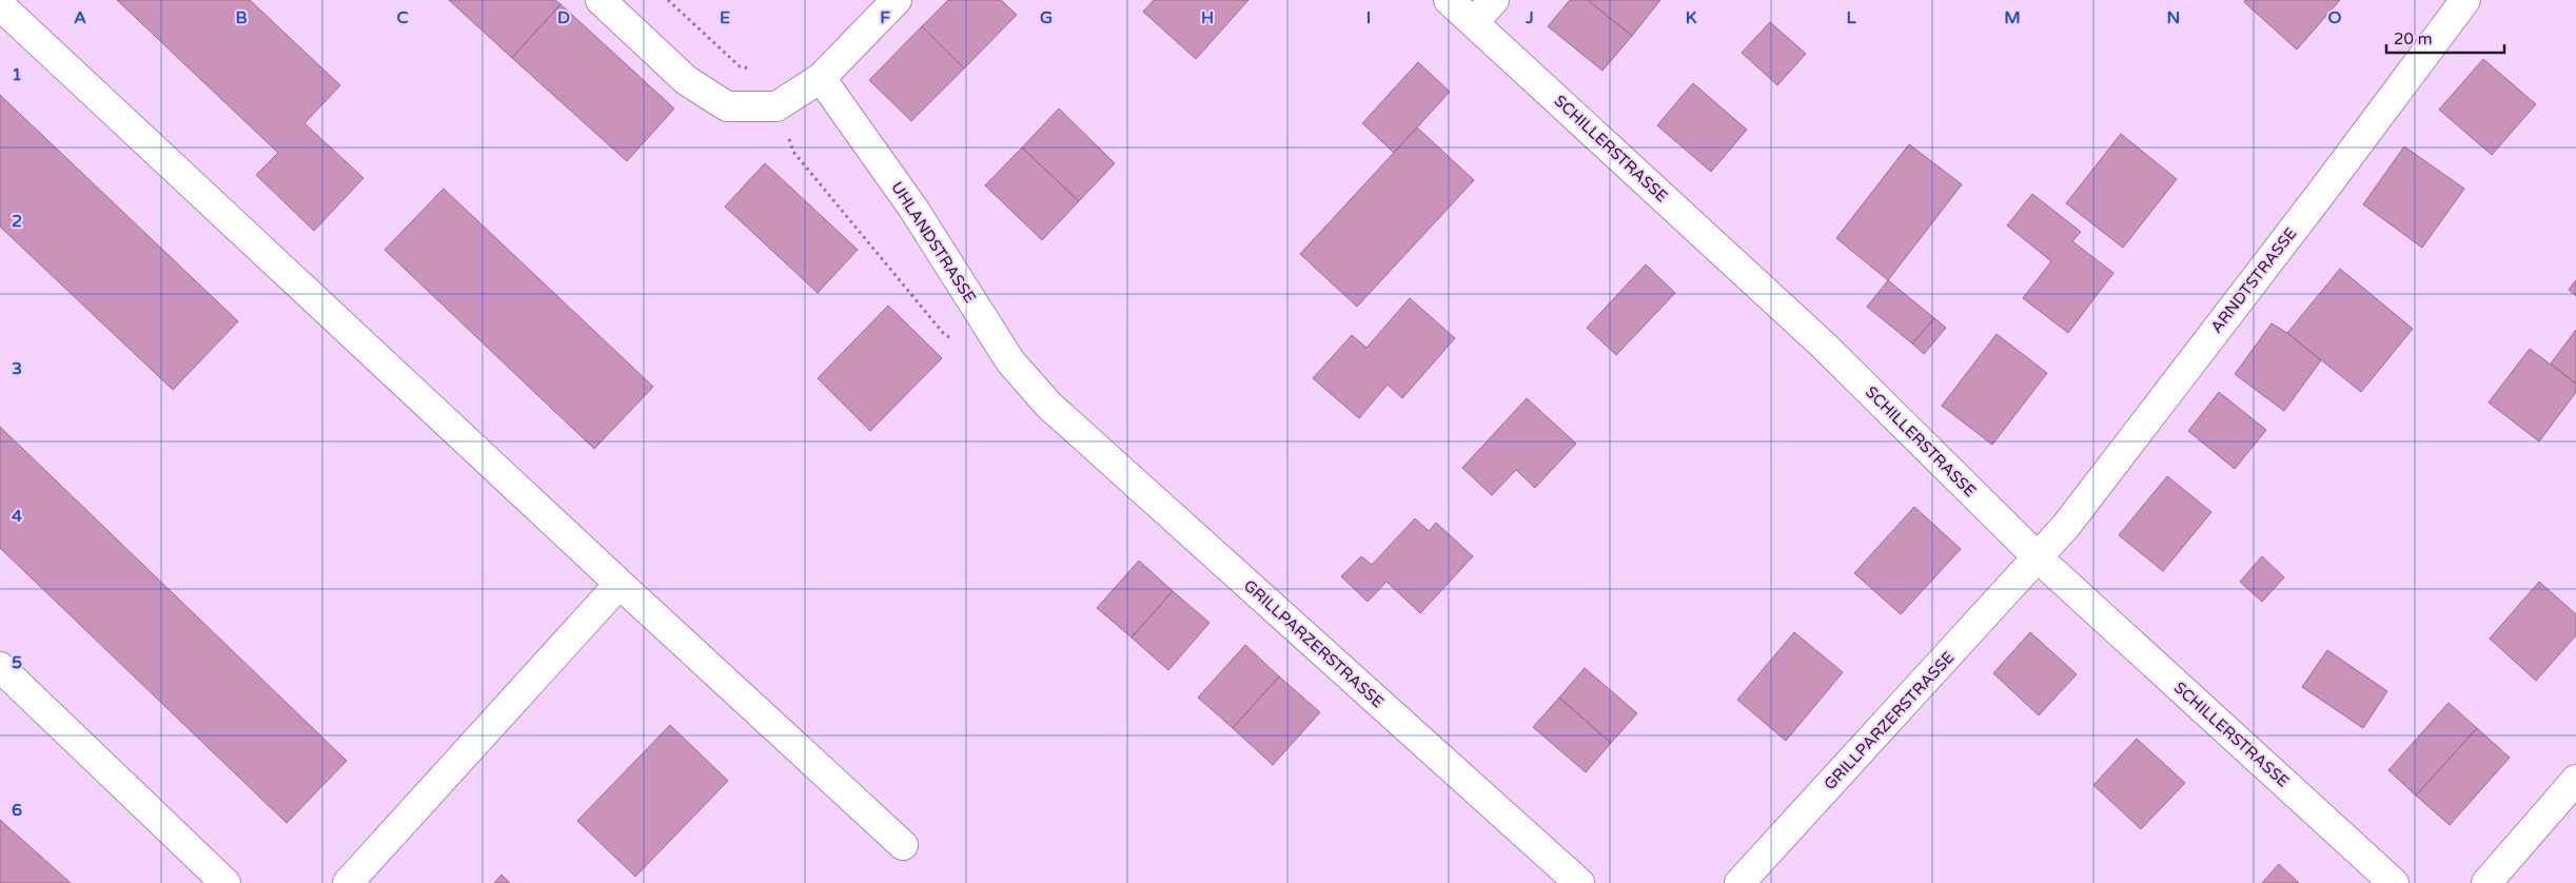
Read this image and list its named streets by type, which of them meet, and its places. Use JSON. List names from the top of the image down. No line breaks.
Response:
{"streets":{"street":["SCHILLERSTRASSE","UHLANDSTRASSE","ARNDTSTRASSE","GRILLPARZERSTRASSE"]},"crossings":[["SCHILLERSTRASSE","ARNDTSTRASSE"],["SCHILLERSTRASSE","GRILLPARZERSTRASSE"],["UHLANDSTRASSE","GRILLPARZERSTRASSE"],["ARNDTSTRASSE","GRILLPARZERSTRASSE"]],"scale_bar":"20 m","grid":{"columns":["A","B","C","D","E","F","G","H","I","J","K","L","M","N","O"],"rows":["1","2","3","4","5","6"]}}
